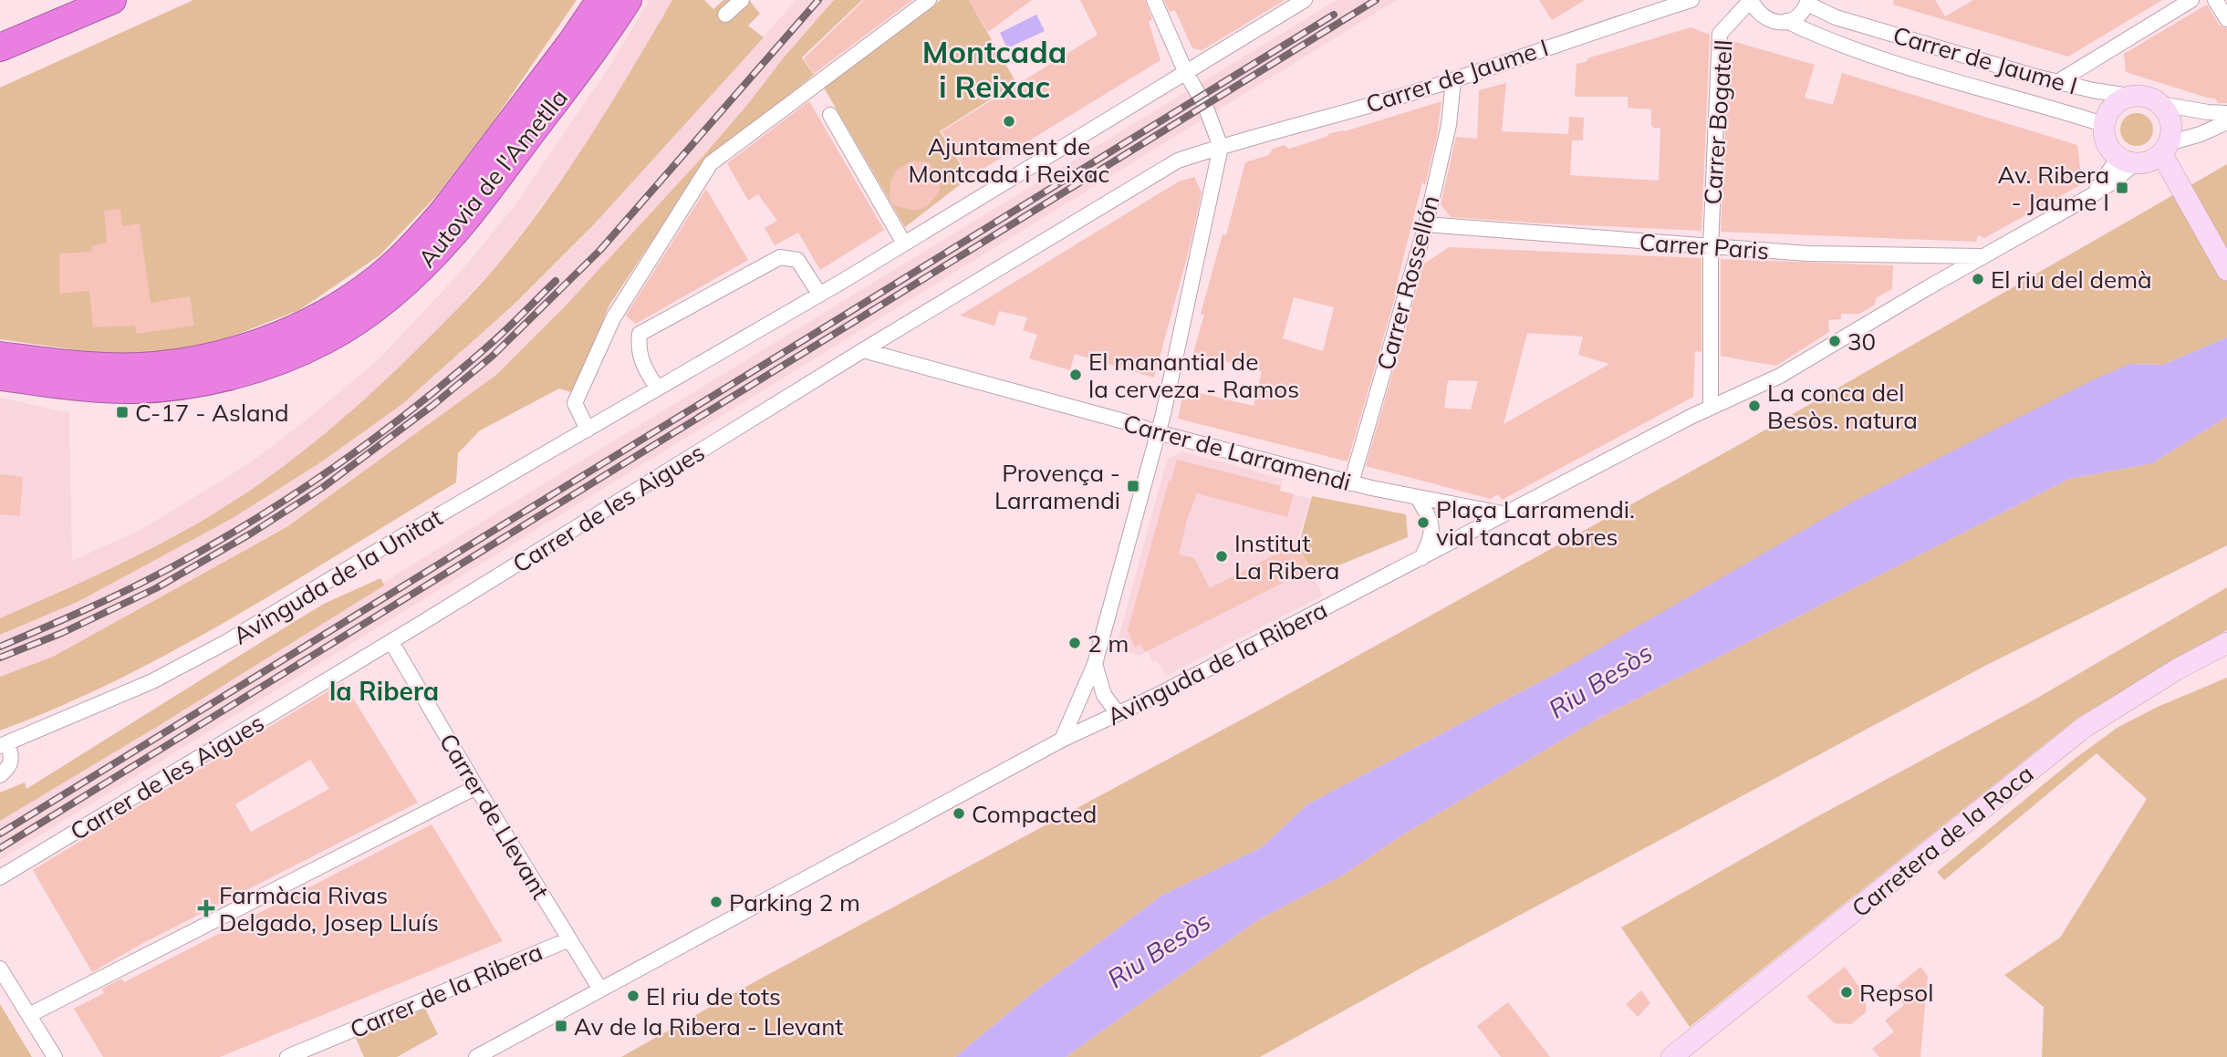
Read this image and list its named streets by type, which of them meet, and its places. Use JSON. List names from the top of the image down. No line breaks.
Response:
{"streets":{"highway":["Autovia de l'Ametlla"],"street":["Carrer de Jaume I","Carrer Bogatell","Carrer Paris","Carrer Rossellón","Carrer de Larramendi","Carrer de les Aigues","Avinguda de la Unitat","Avinguda de la Ribera","Carrer de Llevant","Carretera de la Roca","Carrer de la Ribera"]},"crossings":[["Carrer de Jaume I","Carrer Bogatell"],["Carrer de Jaume I","Carrer Rossellón"],["Carrer de Jaume I","Carrer de les Aigues"],["Carrer de Jaume I","Avinguda de la Ribera"],["Carrer Bogatell","Carrer Paris"],["Carrer Bogatell","Avinguda de la Ribera"],["Carrer Paris","Carrer Rossellón"],["Carrer Paris","Avinguda de la Ribera"],["Carrer Rossellón","Carrer de Larramendi"],["Carrer de Larramendi","Carrer de les Aigues"],["Carrer de Larramendi","Avinguda de la Ribera"],["Carrer de les Aigues","Carrer de Llevant"],["Avinguda de la Ribera","Carrer de Llevant"],["Carrer de Llevant","Carrer de la Ribera"]],"districts":["Montcada i Reixac","la Ribera"],"water":["Riu Besòs"],"places":{"other":["Ajuntament de Montcada i Reixac","El riu del demà","30","El manantial de la cerveza - Ramos","La conca del Besòs. natura","Plaça Larramendi. vial tancat obres","Institut La Ribera","2 m","Compacted","Parking 2 m","Repsol","El riu de tots"],"transit":["Av. Ribera - Jaume I","C-17 - Asland","Provença - Larramendi","Av de la Ribera - Llevant"],"health":["Farmàcia Rivas Delgado, Josep Lluís"]}}
